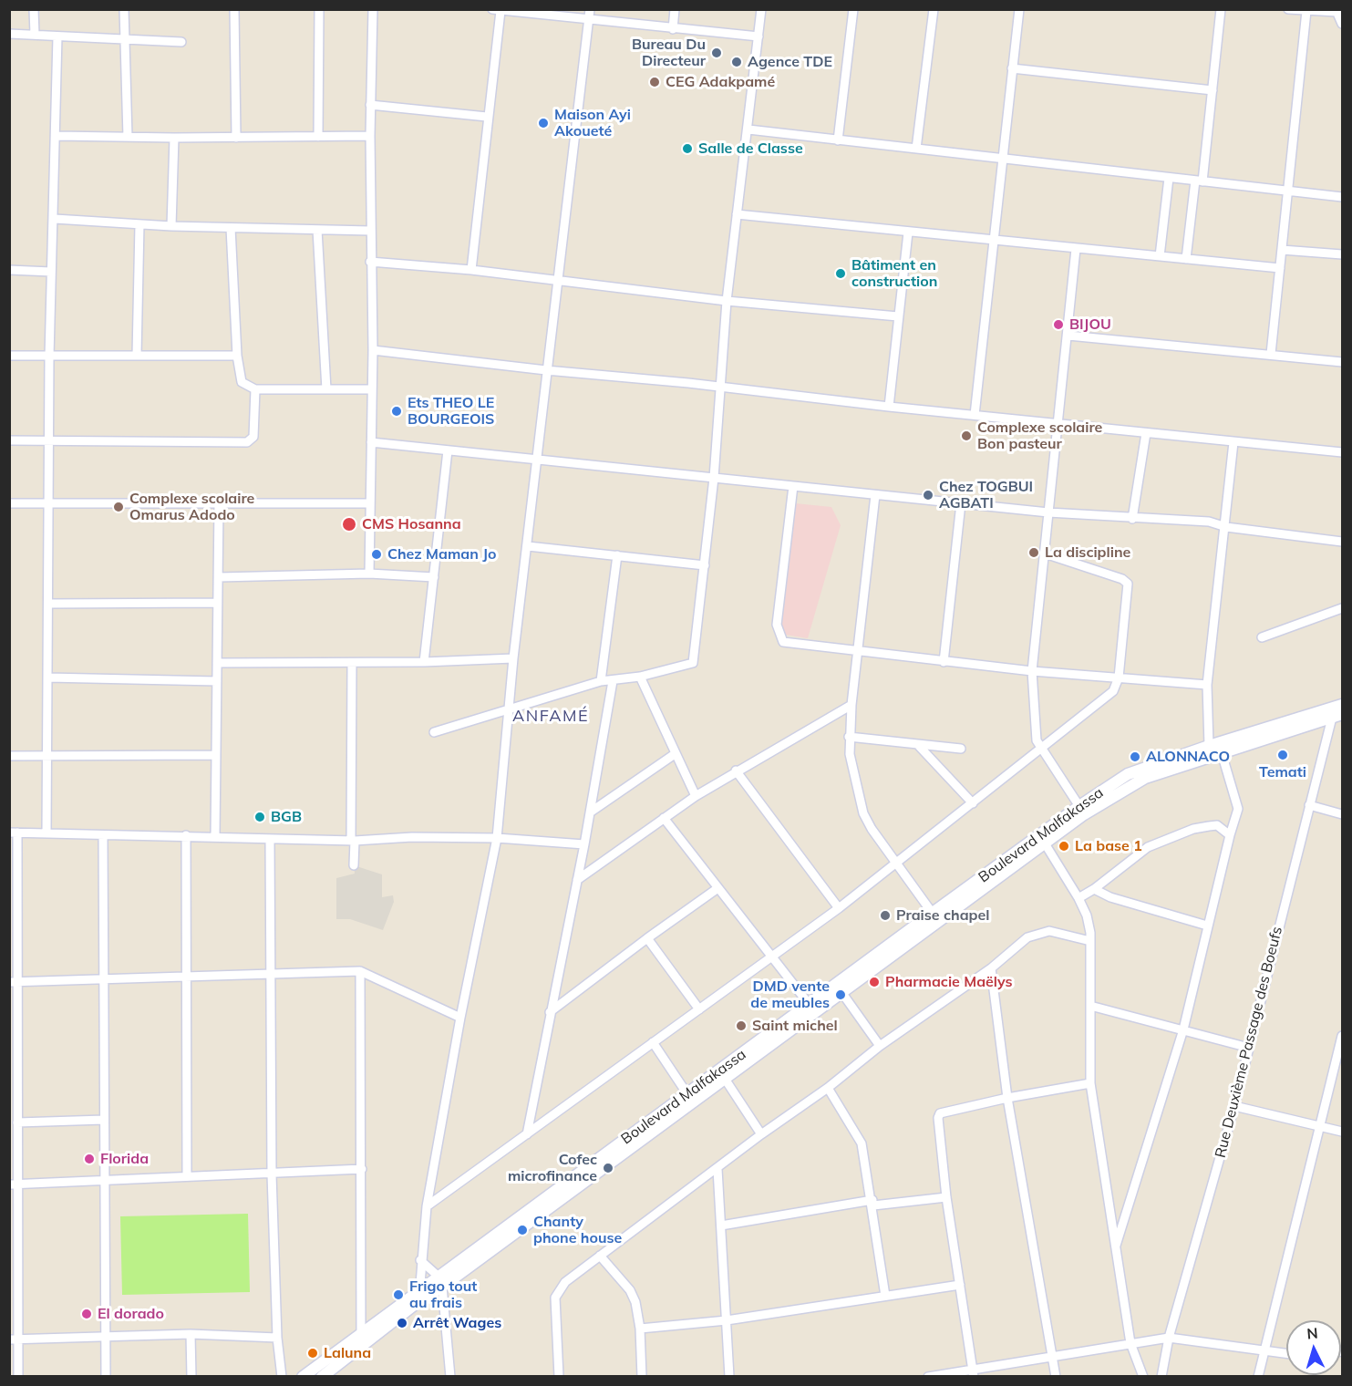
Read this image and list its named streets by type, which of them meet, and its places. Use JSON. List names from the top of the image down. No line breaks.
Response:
{"streets":{"main road":["Boulevard Malfakassa"],"street":["Rue Deuxième Passage des Boeufs"]},"crossings":[["Boulevard Malfakassa","Rue Deuxième Passage des Boeufs"]],"districts":["ANFAMÉ"],"places":["Bureau Du Directeur","Agence TDE","CEG Adakpamé","Maison Ayi Akoueté","Salle de Classe","Bâtiment en construction","BIJOU","Ets THEO LE BOURGEOIS","Complexe scolaire Bon pasteur","Chez TOGBUI AGBATI","Complexe scolaire Omarus Adodo","CMS Hosanna","La discipline","Chez Maman Jo","Temati","ALONNACO","BGB","La base 1","Praise chapel","Pharmacie Maëlys","DMD vente de meubles","Saint michel","Florida","Cofec microfinance","Chanty phone house","Frigo tout au frais","El dorado","Arrêt Wages","Laluna"],"north":"top"}
